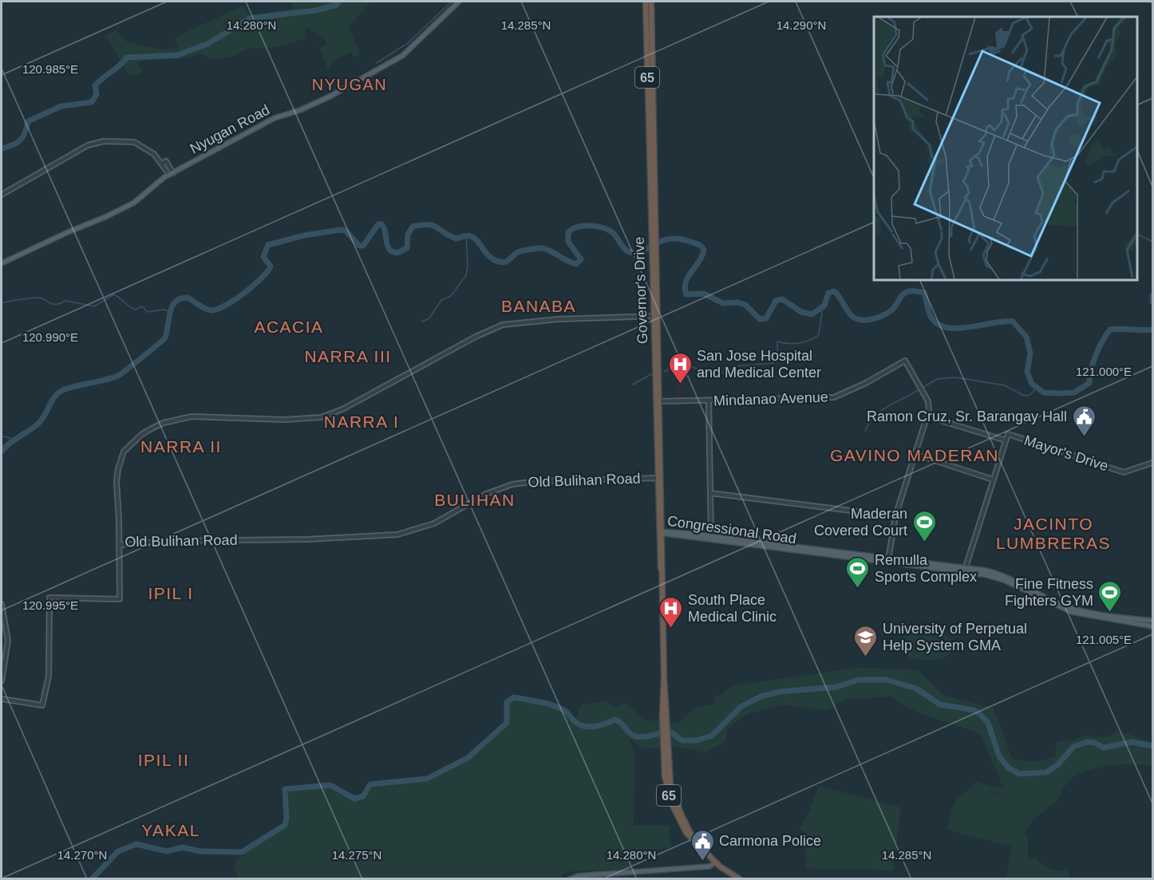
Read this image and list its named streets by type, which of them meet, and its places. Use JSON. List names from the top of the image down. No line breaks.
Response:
{"streets":{"highway":["65","Governor's Drive"],"main road":["Nyugan Road","Congressional Road"],"street":["Mindanao Avenue","Mayor's Drive","Old Bulihan Road"]},"crossings":[["Governor's Drive","Mindanao Avenue"],["Governor's Drive","Old Bulihan Road"],["Governor's Drive","Congressional Road"],["Mayor's Drive","Congressional Road"]],"districts":["NYUGAN","BANABA","ACACIA","NARRA III","NARRA I","NARRA II","GAVINO MADERAN","BULIHAN","JACINTO LUMBRERAS","IPIL I","IPIL II","YAKAL"],"places":{"hospital":["San Jose Hospital and Medical Center","South Place Medical Clinic"],"public building":["Ramon Cruz, Sr. Barangay Hall","Carmona Police"],"sports":["Maderan Covered Court","Remulla Sports Complex","Fine Fitness Fighters GYM"],"school or university":["University of Perpetual Help System GMA"]},"coordinates":["14.280°N","14.285°N","14.290°N","120.985°E","120.990°E","121.000°E","120.995°E","121.005°E","14.270°N","14.275°N"]}
